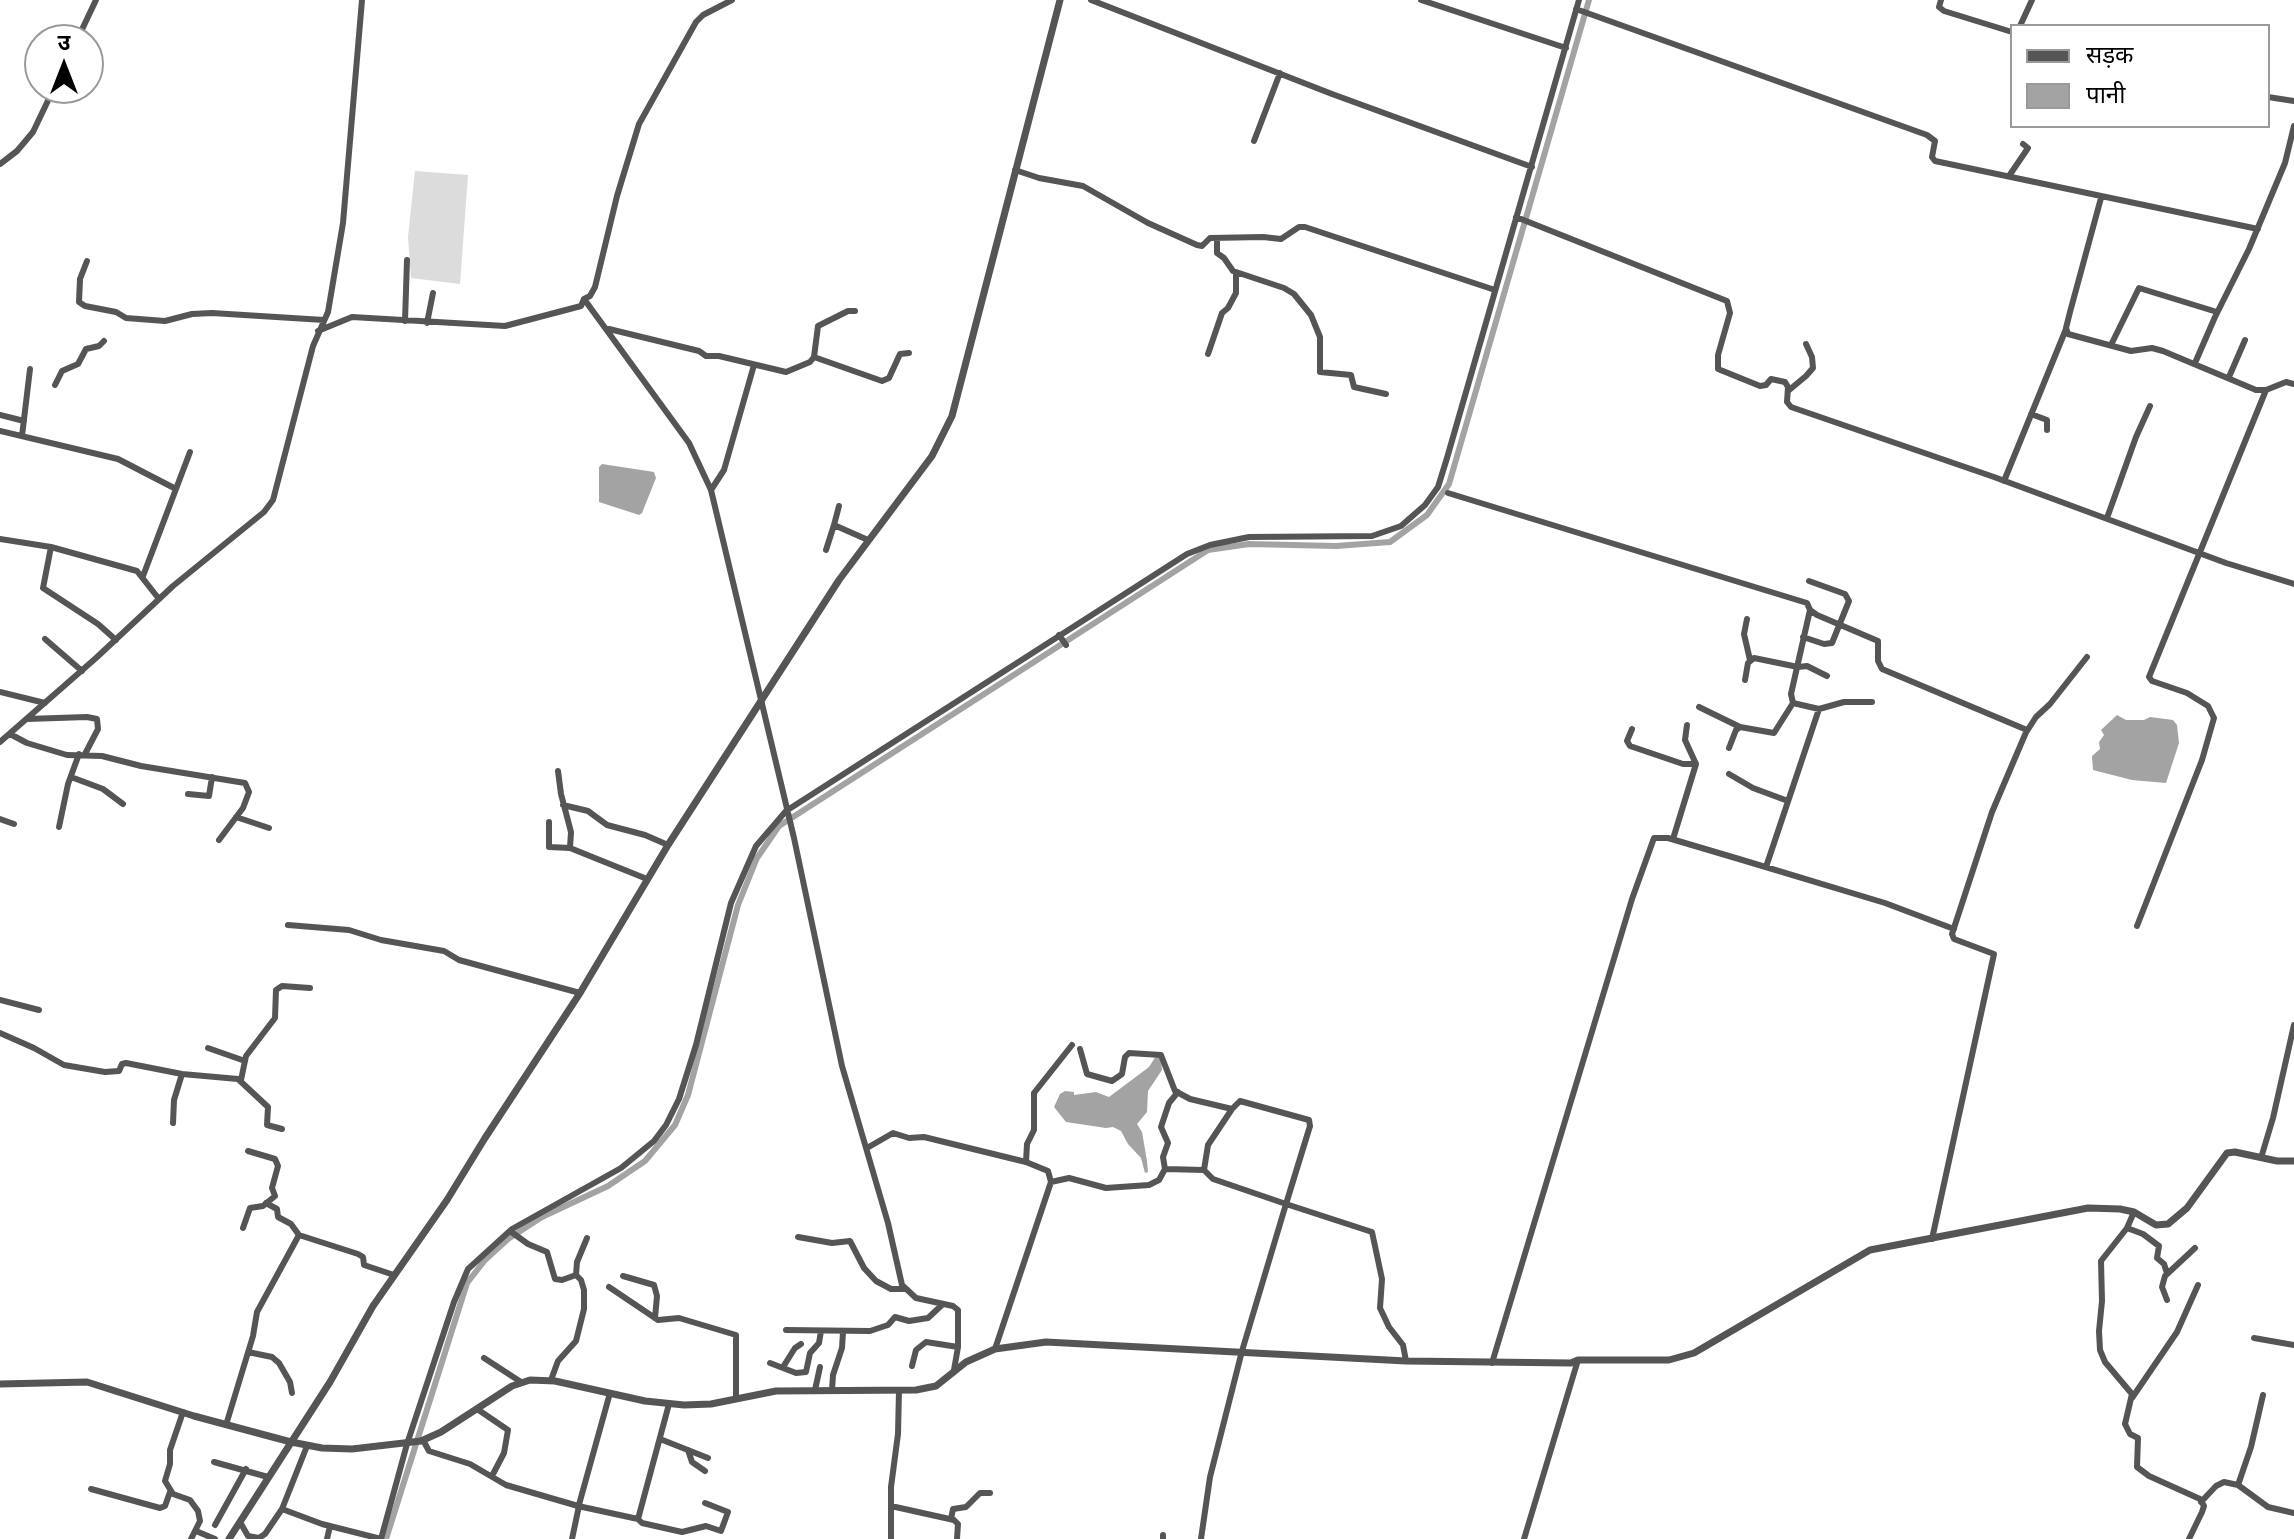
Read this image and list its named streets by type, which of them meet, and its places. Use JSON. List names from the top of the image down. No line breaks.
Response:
{"legend":["सड़क","पानी"],"north":"top"}
